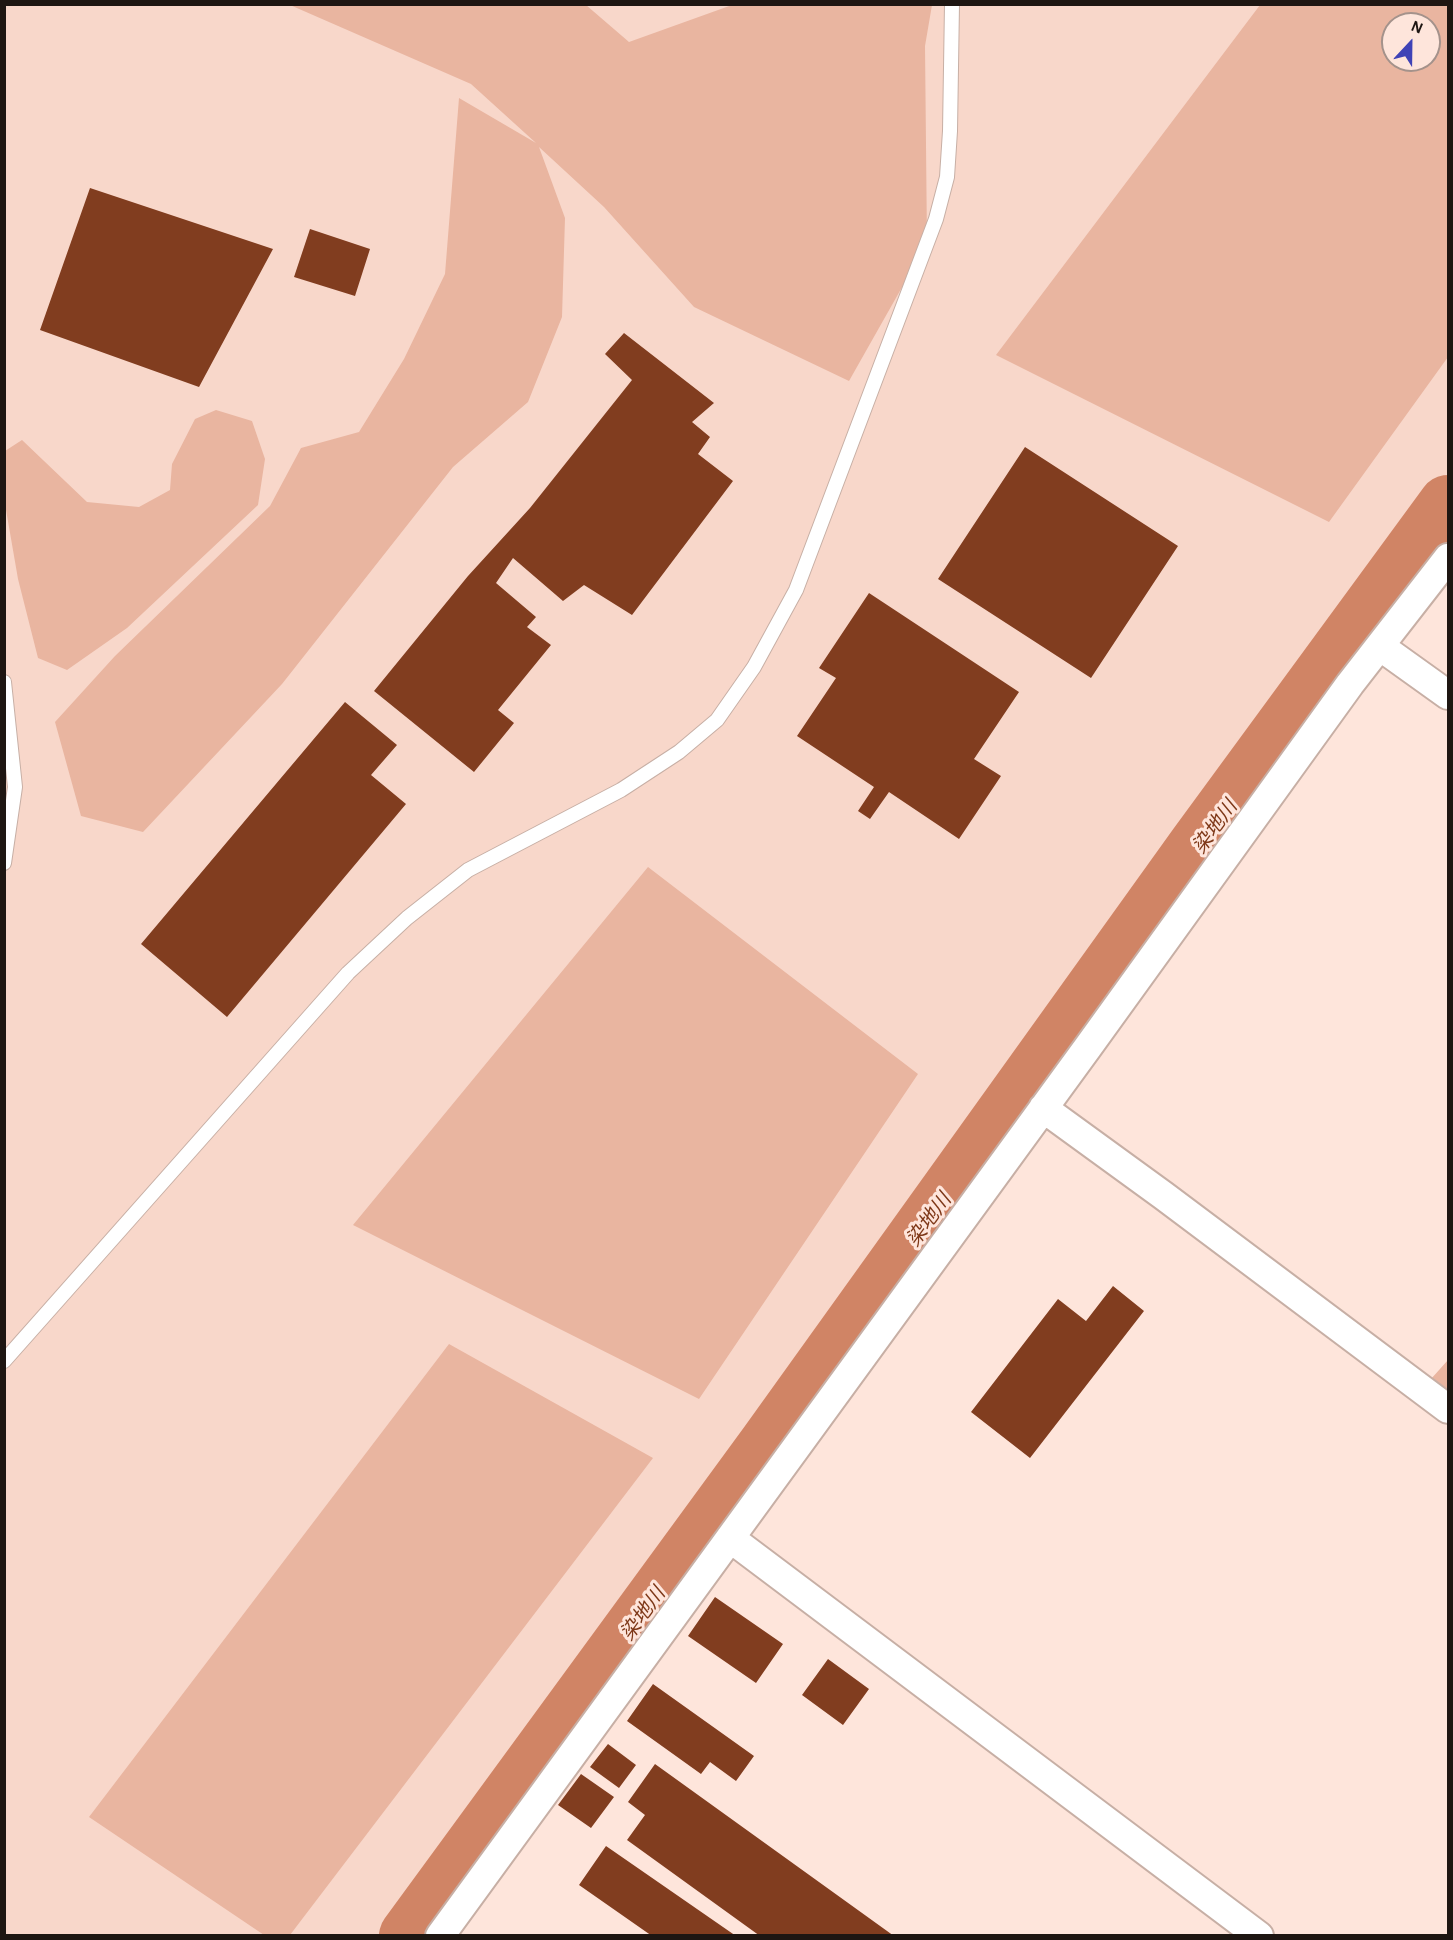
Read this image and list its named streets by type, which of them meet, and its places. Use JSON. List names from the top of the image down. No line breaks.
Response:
{"water":["染地川"],"north":"top"}
